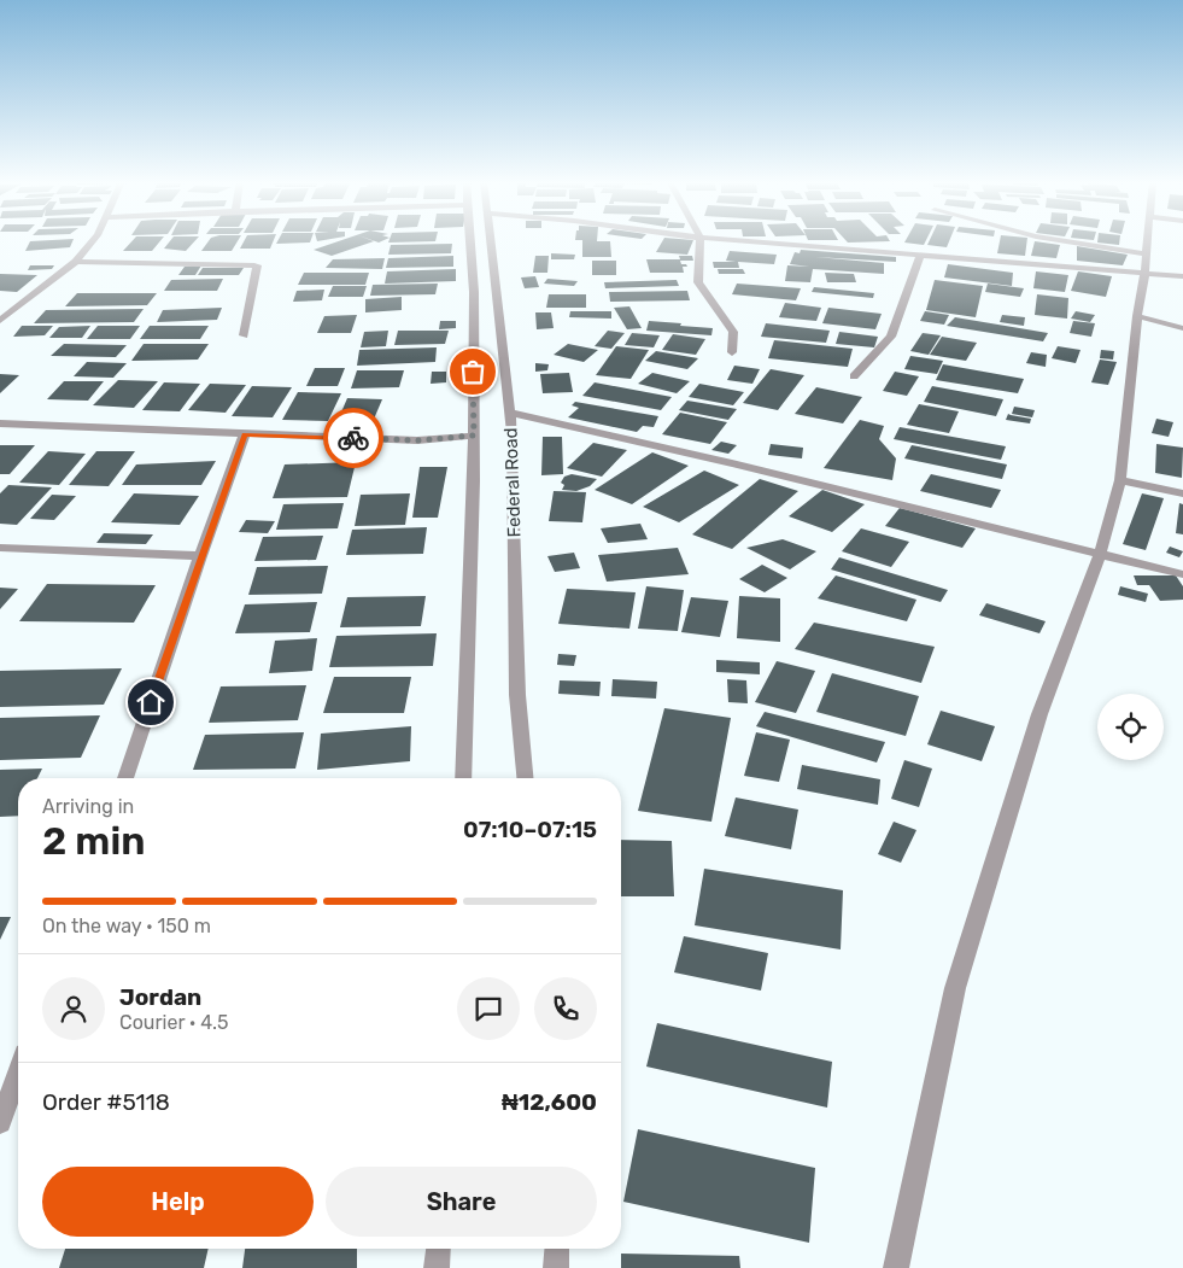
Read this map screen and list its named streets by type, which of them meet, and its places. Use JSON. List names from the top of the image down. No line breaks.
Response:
{"streets":{"street":["Federal Road"]},"page":{"heading":["2 min","Arriving in","07:10–07:15"],"panel":["Jordan","Courier · 4.5","Order #5118","₦12,600"],"bar":"On the way · 150 m","buttons":["Help","Share"]}}
